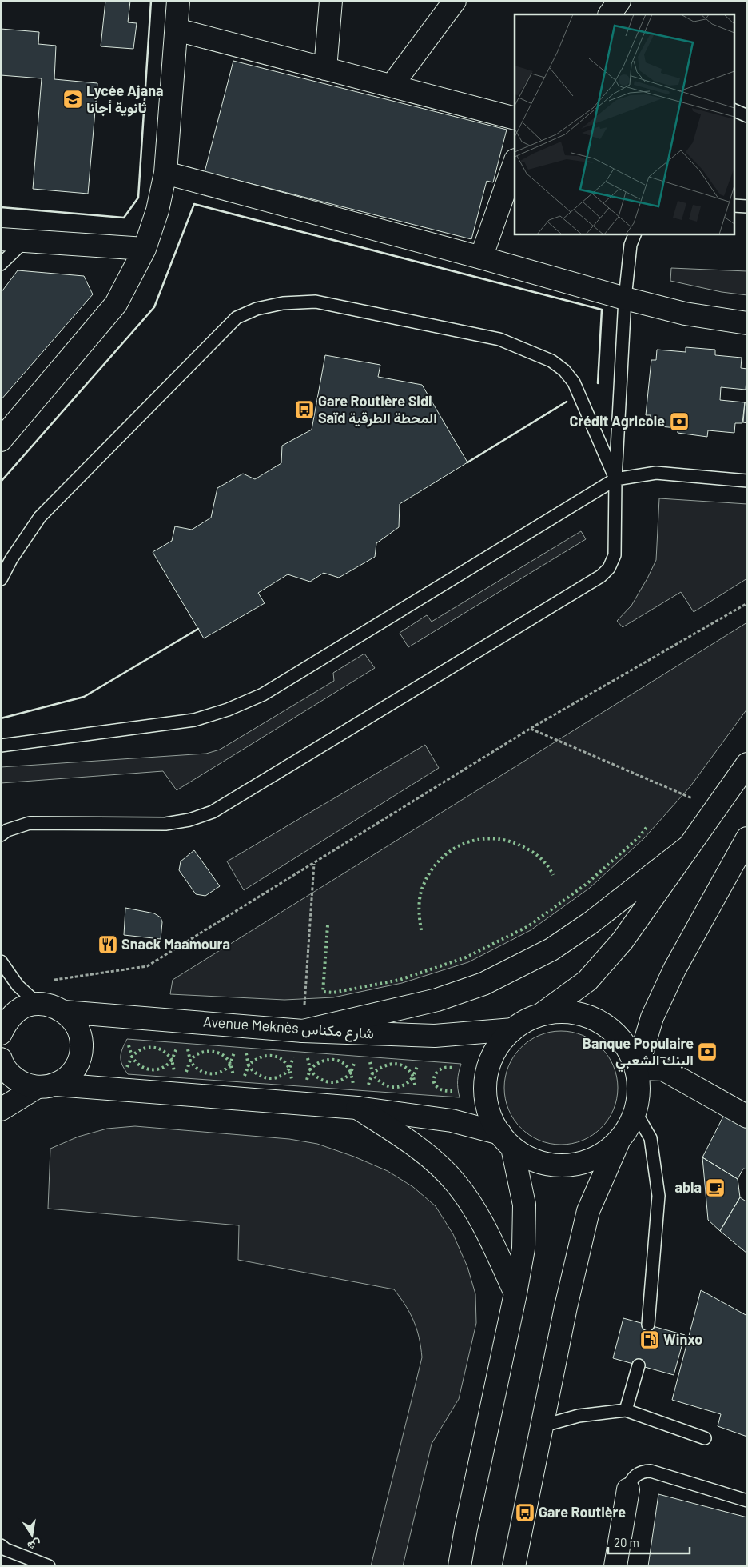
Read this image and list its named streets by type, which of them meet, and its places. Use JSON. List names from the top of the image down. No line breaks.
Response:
{"streets":{"street":["Avenue Meknès شارع مكناس"]},"places":{"school or university":["Lycée Ajana ثانوية أجانا"],"bus stop":["Gare Routière Sidi Saïd المحطة الطرقية","Gare Routière"],"bank":["Crédit Agricole","Banque Populaire البنك الشعبي"],"restaurant":["Snack Maamoura"],"cafe":["abla"],"fuel station":["Winxo"]},"scale_bar":"20 m","north":"bottom"}
